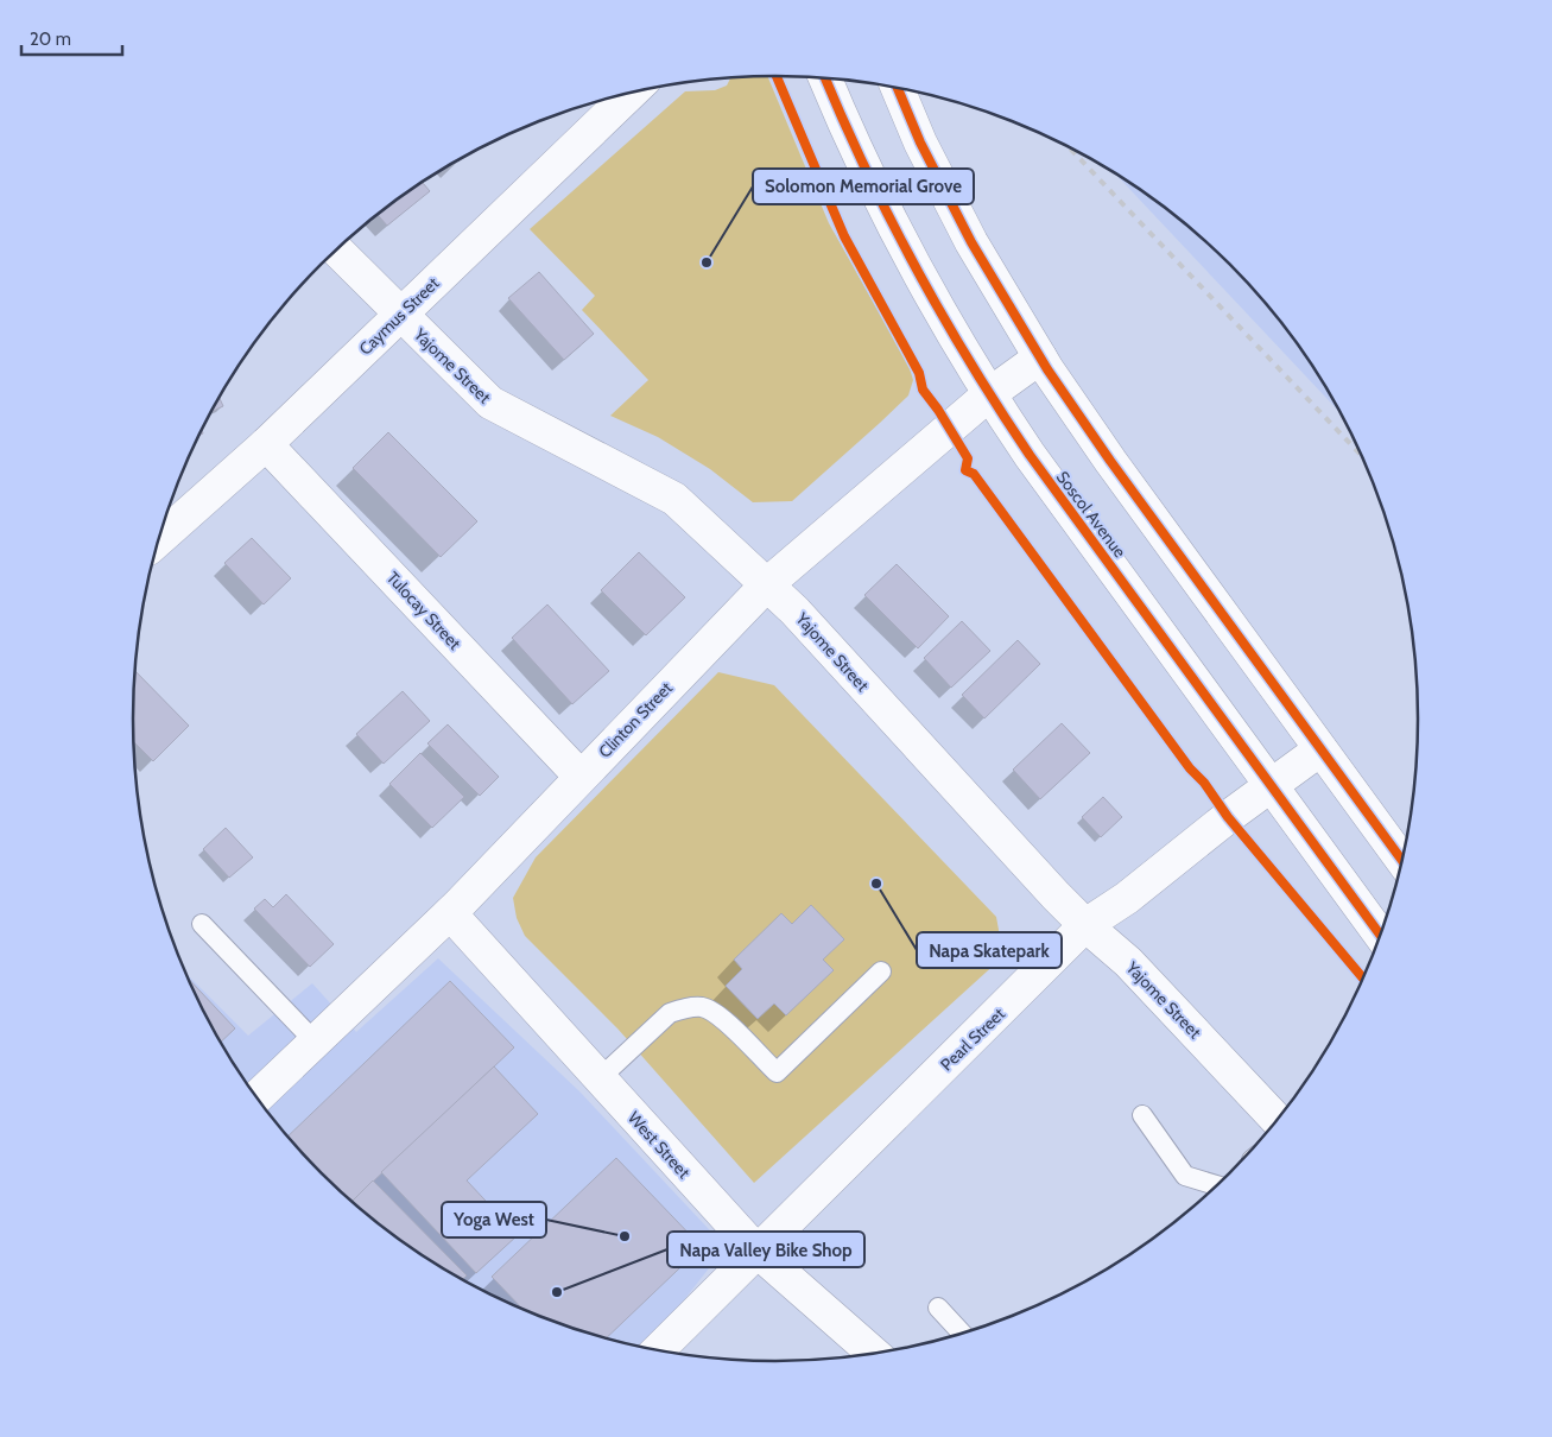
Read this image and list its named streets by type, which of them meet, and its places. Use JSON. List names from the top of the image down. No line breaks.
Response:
{"streets":{"street":["Caymus Street","Yajome Street","Soscol Avenue","Tulocay Street","Clinton Street","Pearl Street","West Street"]},"crossings":[["Caymus Street","Yajome Street"],["Caymus Street","Tulocay Street"],["Yajome Street","Clinton Street"],["Yajome Street","Pearl Street"],["Soscol Avenue","Clinton Street"],["Soscol Avenue","Pearl Street"],["Tulocay Street","Clinton Street"],["Clinton Street","West Street"],["Pearl Street","West Street"]],"places":["Solomon Memorial Grove","Napa Skatepark","Yoga West","Napa Valley Bike Shop"],"scale_bar":"20 m"}
